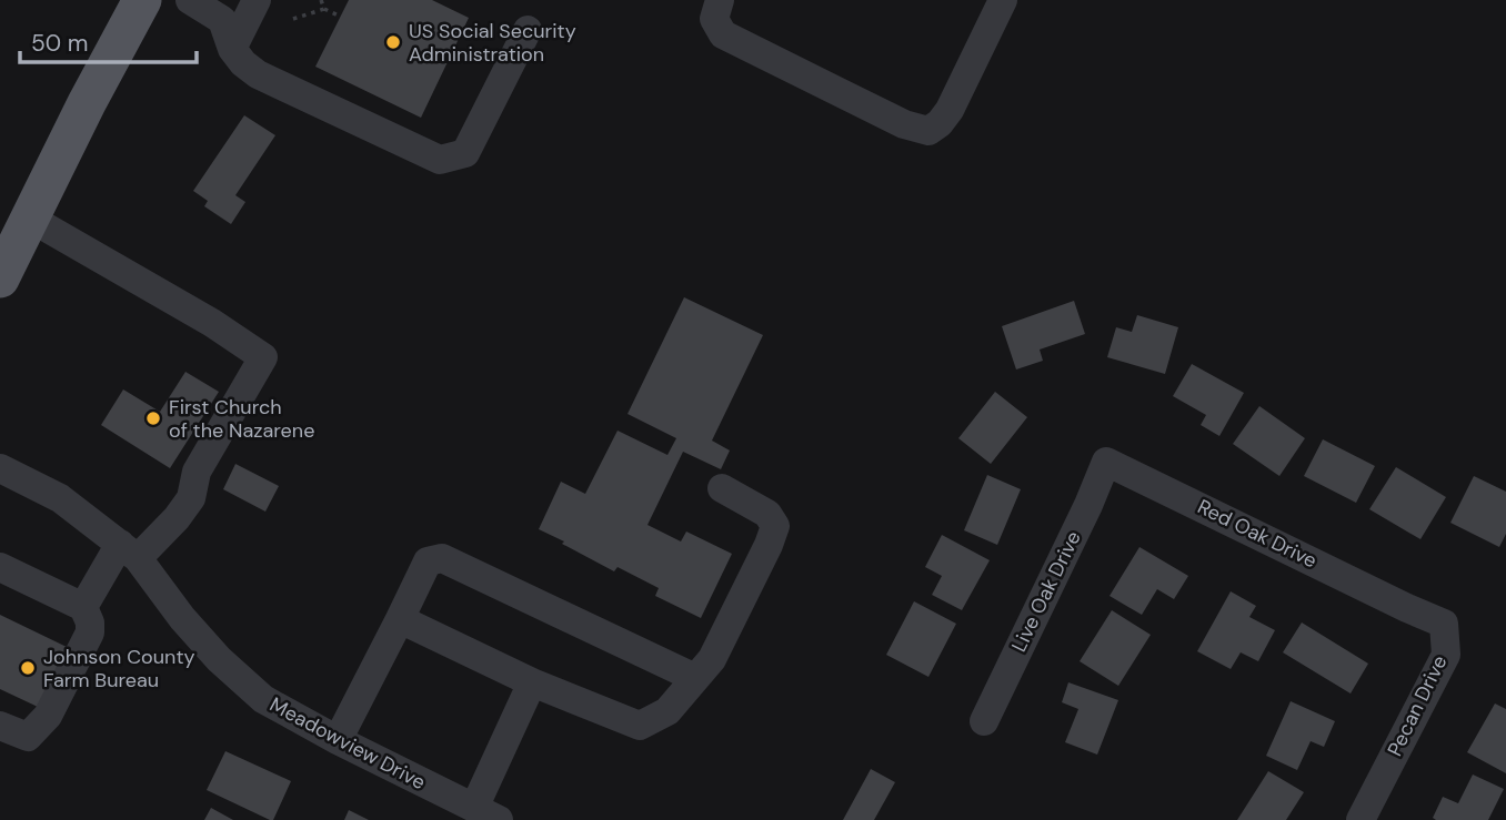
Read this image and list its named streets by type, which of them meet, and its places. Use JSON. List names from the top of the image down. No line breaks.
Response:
{"streets":{"street":["Red Oak Drive","Live Oak Drive","Pecan Drive","Meadowview Drive"]},"crossings":[["Red Oak Drive","Live Oak Drive"],["Red Oak Drive","Pecan Drive"]],"places":["US Social Security Administration","First Church of the Nazarene","Johnson County Farm Bureau"],"scale_bar":"50 m"}
